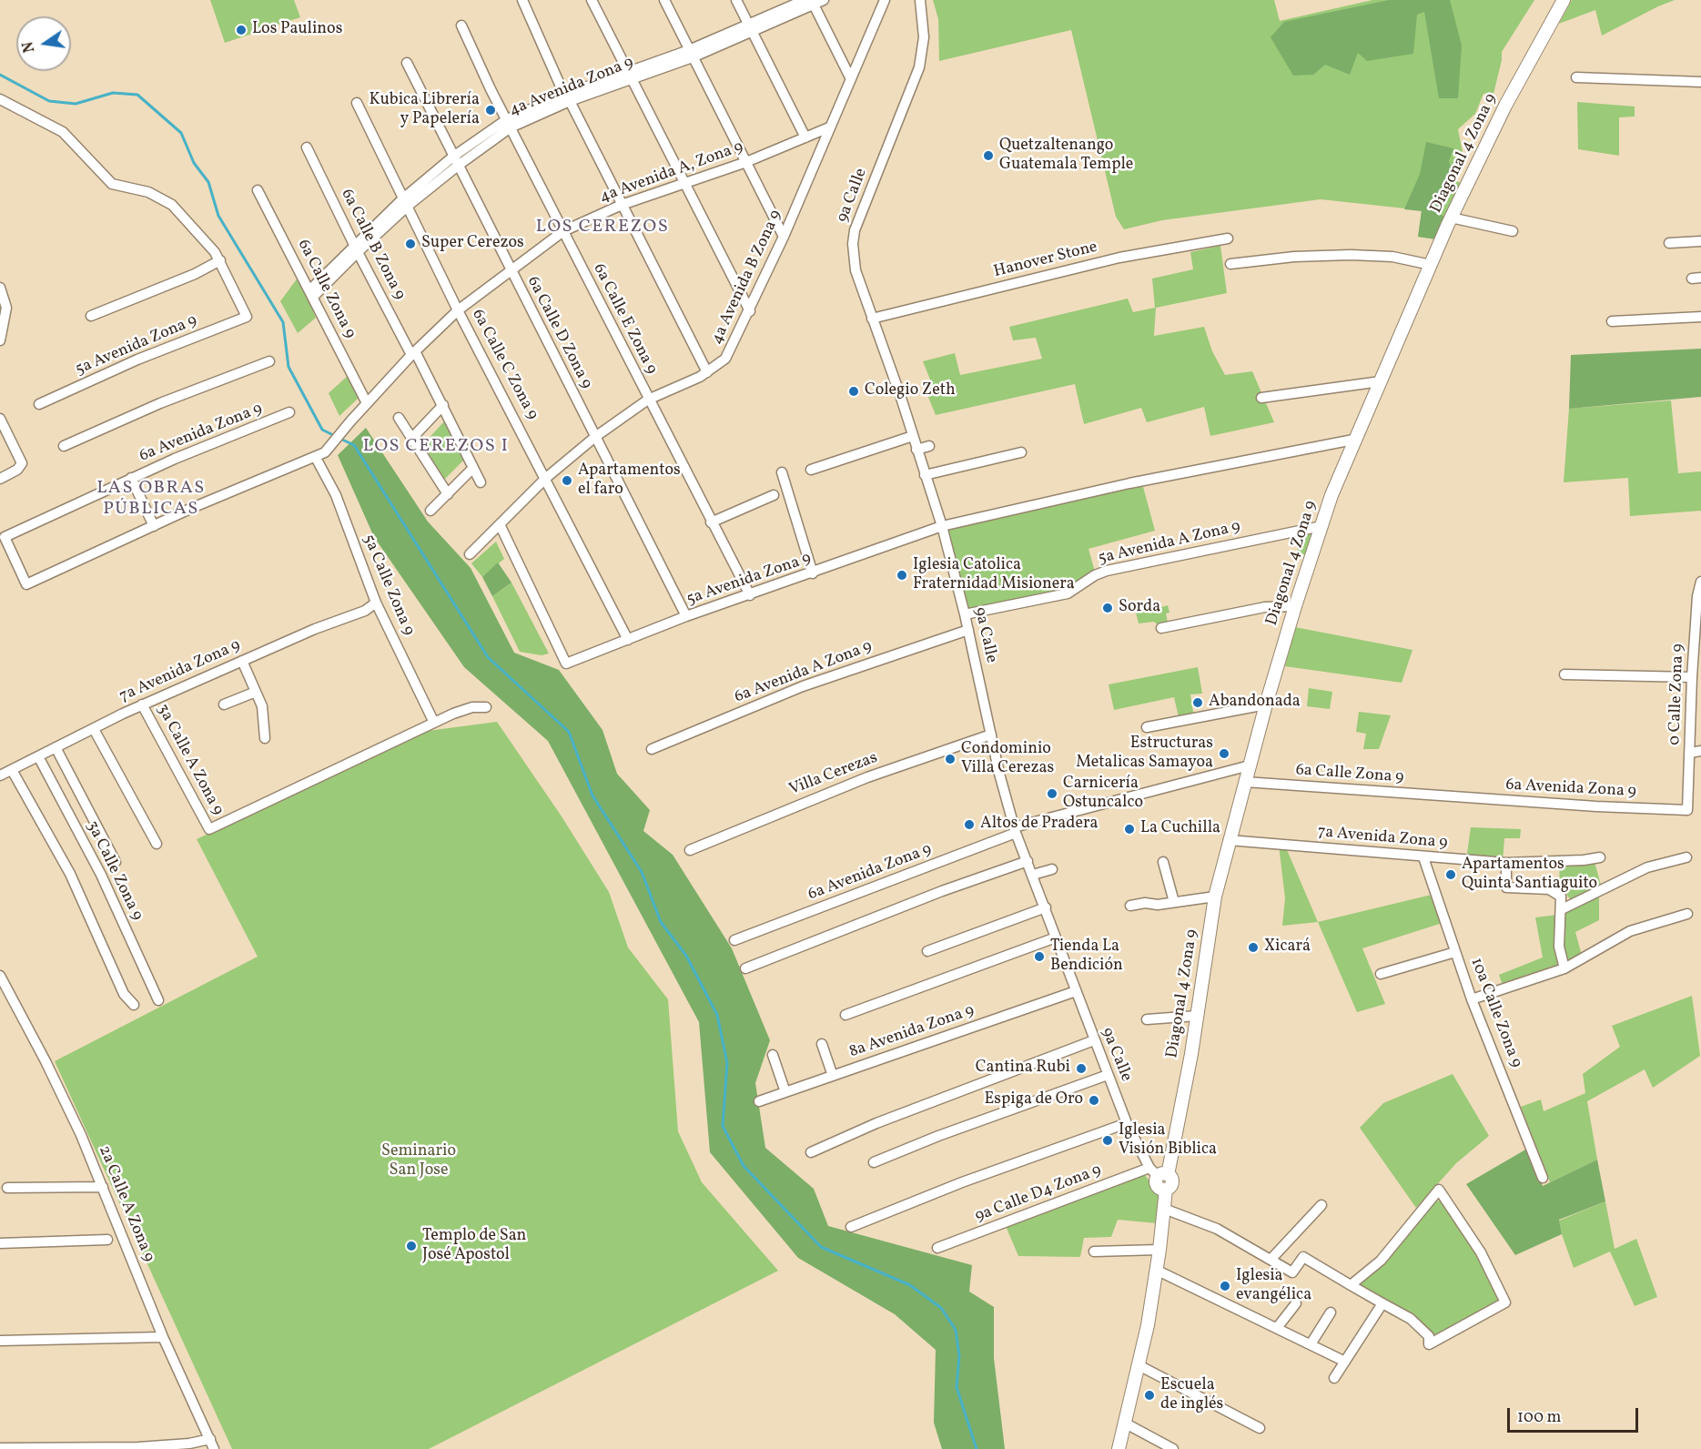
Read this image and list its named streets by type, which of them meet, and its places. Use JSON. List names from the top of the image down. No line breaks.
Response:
{"streets":{"main road":["Diagonal 4 Zona 9"],"street":["4a Avenida Zona 9","4a Avenida A, Zona 9","9a Calle","6a Calle B Zona 9","Hanover Stone","4a Avenida B Zona 9","6a Calle Zona 9","6a Calle E Zona 9","6a Calle D Zona 9","5a Avenida Zona 9","6a Calle C Zona 9","6a Avenida Zona 9","5a Avenida A Zona 9","5a Calle Zona 9","7a Avenida Zona 9","6a Avenida A Zona 9","0 Calle Zona 9","3a Calle A Zona 9","Villa Cerezas","3a Calle Zona 9","10a Calle Zona 9","8a Avenida Zona 9","9a Calle D4 Zona 9","2a Calle A Zona 9"]},"crossings":[["4a Avenida Zona 9","6a Calle B Zona 9"],["4a Avenida Zona 9","6a Calle Zona 9"],["4a Avenida Zona 9","6a Calle E Zona 9"],["4a Avenida Zona 9","6a Calle D Zona 9"],["4a Avenida Zona 9","6a Calle C Zona 9"],["Diagonal 4 Zona 9","9a Calle"],["Diagonal 4 Zona 9","6a Calle Zona 9"],["Diagonal 4 Zona 9","5a Avenida Zona 9"],["Diagonal 4 Zona 9","6a Avenida Zona 9"],["Diagonal 4 Zona 9","5a Avenida A Zona 9"],["Diagonal 4 Zona 9","7a Avenida Zona 9"],["Diagonal 4 Zona 9","9a Calle D4 Zona 9"],["4a Avenida A, Zona 9","6a Calle B Zona 9"],["4a Avenida A, Zona 9","4a Avenida B Zona 9"],["4a Avenida A, Zona 9","6a Calle Zona 9"],["4a Avenida A, Zona 9","6a Calle E Zona 9"],["4a Avenida A, Zona 9","6a Calle D Zona 9"],["4a Avenida A, Zona 9","6a Calle C Zona 9"],["4a Avenida A, Zona 9","5a Calle Zona 9"],["9a Calle","Hanover Stone"],["9a Calle","5a Avenida Zona 9"],["9a Calle","6a Avenida Zona 9"],["9a Calle","5a Avenida A Zona 9"],["9a Calle","6a Avenida A Zona 9"],["9a Calle","Villa Cerezas"],["9a Calle","8a Avenida Zona 9"],["9a Calle","9a Calle D4 Zona 9"],["4a Avenida B Zona 9","6a Calle E Zona 9"],["4a Avenida B Zona 9","6a Calle D Zona 9"],["4a Avenida B Zona 9","5a Avenida Zona 9"],["4a Avenida B Zona 9","6a Calle C Zona 9"],["6a Calle Zona 9","6a Avenida Zona 9"],["6a Calle E Zona 9","5a Avenida Zona 9"],["6a Calle D Zona 9","5a Avenida Zona 9"],["5a Avenida Zona 9","6a Calle C Zona 9"],["6a Avenida Zona 9","0 Calle Zona 9"],["5a Calle Zona 9","7a Avenida Zona 9"],["5a Calle Zona 9","3a Calle A Zona 9"],["7a Avenida Zona 9","3a Calle A Zona 9"],["7a Avenida Zona 9","3a Calle Zona 9"],["7a Avenida Zona 9","10a Calle Zona 9"]],"districts":["LOS CEREZOS","LOS CEREZOS I","LAS OBRAS PÚBLICAS"],"parks":["Seminario San Jose"],"places":["Los Paulinos","Kubica Librería y Papelería","Quetzaltenango Guatemala Temple","Super Cerezos","Colegio Zeth","Apartamentos el faro","Iglesia Catolica Fraternidad Misionera","Sorda","Abandonada","Estructuras Metalicas Samayoa","Condominio Villa Cerezas","Carnicería Ostuncalco","Altos de Pradera","La Cuchilla","Apartamentos Quinta Santiaguito","Xicará","Tienda La Bendición","Cantina Rubi","Espiga de Oro","Iglesia Visión Biblica","Templo de San José Apostol","Iglesia evangélica","Escuela de inglés"],"scale_bar":"100 m","north":"left"}
